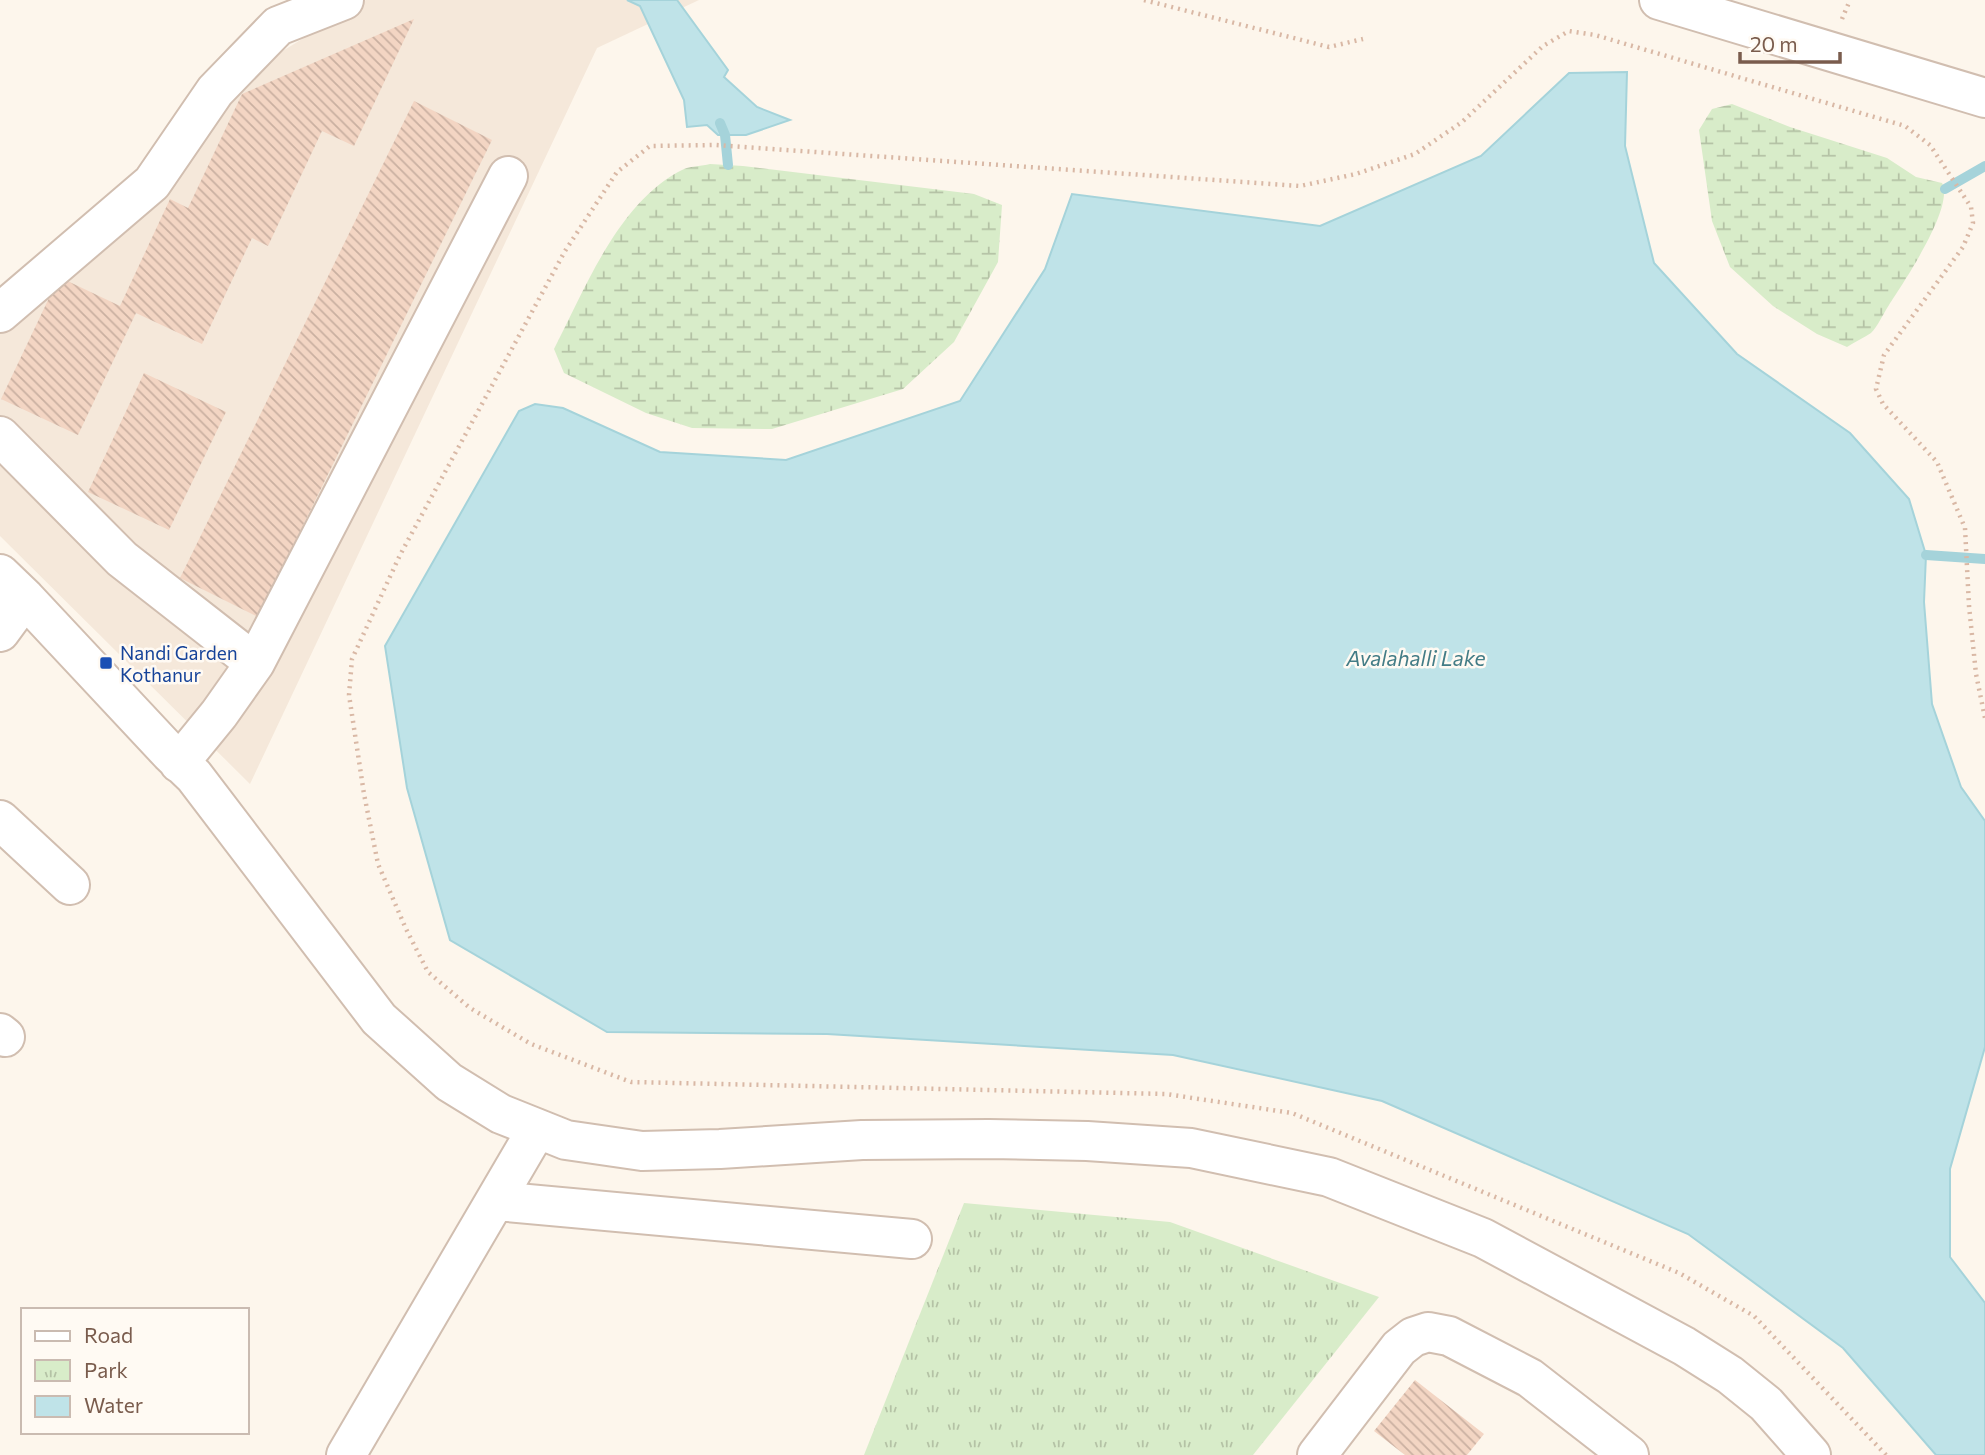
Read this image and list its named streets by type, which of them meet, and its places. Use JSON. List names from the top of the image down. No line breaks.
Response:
{"water":["Avalahalli Lake"],"places":{"transit":["Nandi Garden Kothanur"]},"legend":["Road","Park","Water"],"scale_bar":"20 m"}
